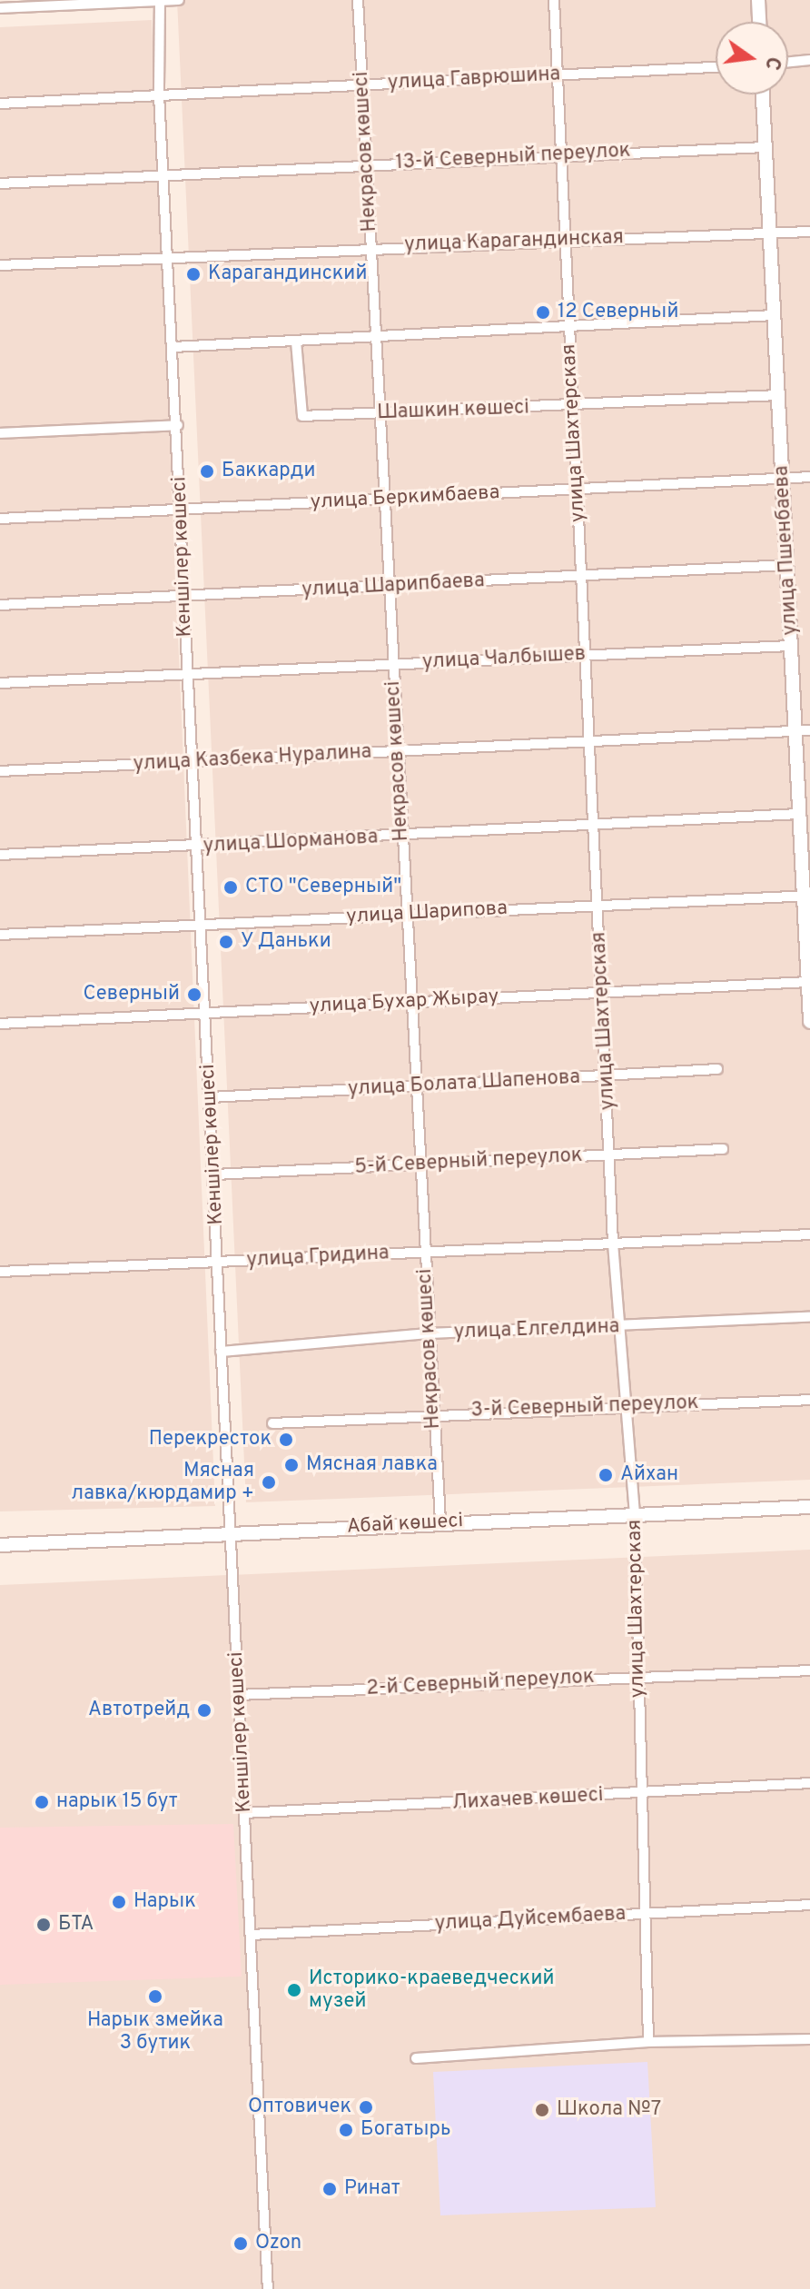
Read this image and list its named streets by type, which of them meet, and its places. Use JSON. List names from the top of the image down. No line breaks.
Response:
{"streets":{"street":["улица Гаврюшина","Некрасов көшесі","13-й Северный переулок","улица Карагандинская","Шашкин көшесі","улица Шахтерская","улица Беркимбаева","улица Пшенбаева","Кеншілер көшесі","улица Шарипбаева","улица Чалбышев","улица Казбека Нуралина","улица Шорманова","улица Шарипова","улица Бухар Жырау","улица Болата Шапенова","5-й Северный переулок","улица Гридина","улица Елгелдина","3-й Северный переулок","Абай көшесі","2-й Северный переулок","Лихачев көшесі","улица Дуйсембаева"]},"crossings":[["улица Гаврюшина","Некрасов көшесі"],["улица Гаврюшина","улица Шахтерская"],["улица Гаврюшина","Кеншілер көшесі"],["Некрасов көшесі","13-й Северный переулок"],["Некрасов көшесі","улица Карагандинская"],["Некрасов көшесі","Шашкин көшесі"],["Некрасов көшесі","улица Беркимбаева"],["Некрасов көшесі","улица Шарипбаева"],["Некрасов көшесі","улица Чалбышев"],["Некрасов көшесі","улица Казбека Нуралина"],["Некрасов көшесі","улица Шорманова"],["Некрасов көшесі","улица Шарипова"],["Некрасов көшесі","улица Бухар Жырау"],["Некрасов көшесі","улица Болата Шапенова"],["Некрасов көшесі","5-й Северный переулок"],["Некрасов көшесі","улица Гридина"],["Некрасов көшесі","улица Елгелдина"],["Некрасов көшесі","3-й Северный переулок"],["Некрасов көшесі","Абай көшесі"],["13-й Северный переулок","улица Шахтерская"],["13-й Северный переулок","улица Пшенбаева"],["13-й Северный переулок","Кеншілер көшесі"],["улица Карагандинская","улица Шахтерская"],["улица Карагандинская","улица Пшенбаева"],["улица Карагандинская","Кеншілер көшесі"],["Шашкин көшесі","улица Шахтерская"],["Шашкин көшесі","улица Пшенбаева"],["улица Шахтерская","улица Беркимбаева"],["улица Шахтерская","улица Шарипбаева"],["улица Шахтерская","улица Чалбышев"],["улица Шахтерская","улица Казбека Нуралина"],["улица Шахтерская","улица Шорманова"],["улица Шахтерская","улица Шарипова"],["улица Шахтерская","улица Бухар Жырау"],["улица Шахтерская","улица Болата Шапенова"],["улица Шахтерская","5-й Северный переулок"],["улица Шахтерская","улица Гридина"],["улица Шахтерская","улица Елгелдина"],["улица Шахтерская","3-й Северный переулок"],["улица Шахтерская","Абай көшесі"],["улица Шахтерская","2-й Северный переулок"],["улица Шахтерская","Лихачев көшесі"],["улица Шахтерская","улица Дуйсембаева"],["улица Беркимбаева","улица Пшенбаева"],["улица Беркимбаева","Кеншілер көшесі"],["улица Пшенбаева","улица Шарипбаева"],["улица Пшенбаева","улица Чалбышев"],["улица Пшенбаева","улица Казбека Нуралина"],["улица Пшенбаева","улица Шорманова"],["улица Пшенбаева","улица Шарипова"],["улица Пшенбаева","улица Бухар Жырау"],["Кеншілер көшесі","улица Шарипбаева"],["Кеншілер көшесі","улица Чалбышев"],["Кеншілер көшесі","улица Казбека Нуралина"],["Кеншілер көшесі","улица Шорманова"],["Кеншілер көшесі","улица Шарипова"],["Кеншілер көшесі","улица Бухар Жырау"],["Кеншілер көшесі","улица Болата Шапенова"],["Кеншілер көшесі","5-й Северный переулок"],["Кеншілер көшесі","улица Гридина"],["Кеншілер көшесі","улица Елгелдина"],["Кеншілер көшесі","Абай көшесі"],["Кеншілер көшесі","2-й Северный переулок"],["Кеншілер көшесі","Лихачев көшесі"],["Кеншілер көшесі","улица Дуйсембаева"]],"places":["Карагандинский","12 Северный","Баккарди","СТО \"Северный\"","У Даньки","Северный","Перекресток","Мясная лавка","Айхан","Мясная лавка/кюрдамир +","Автотрейд","нарык 15 бут","Нарык","БТА","Историко-краеведческий музей","Нарык змейка 3 бутик","Оптовичек","Школа №7","Богатырь","Ринат","Ozon"],"north":"right"}
